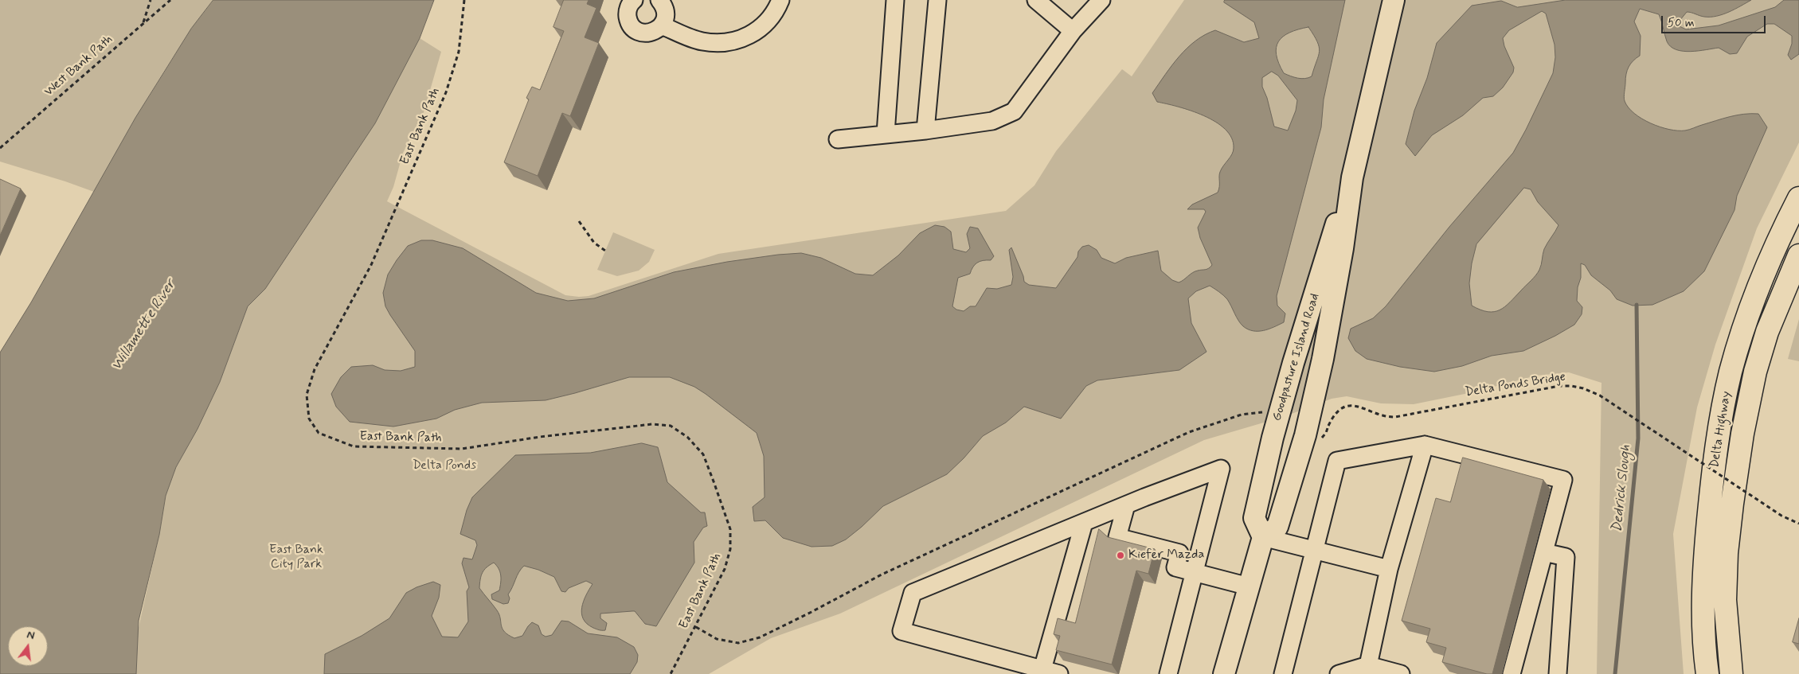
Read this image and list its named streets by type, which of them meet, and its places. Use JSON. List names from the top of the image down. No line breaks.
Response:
{"streets":{"highway":["Delta Highway"],"main road":["Goodpasture Island Road"],"path":["West Bank Path","East Bank Path","Delta Ponds Bridge"]},"water":["Willamette River","Dedrick Slough"],"parks":["Delta Ponds","East Bank City Park"],"places":["Kiefer Mazda"],"scale_bar":"50 m","north":"top"}
